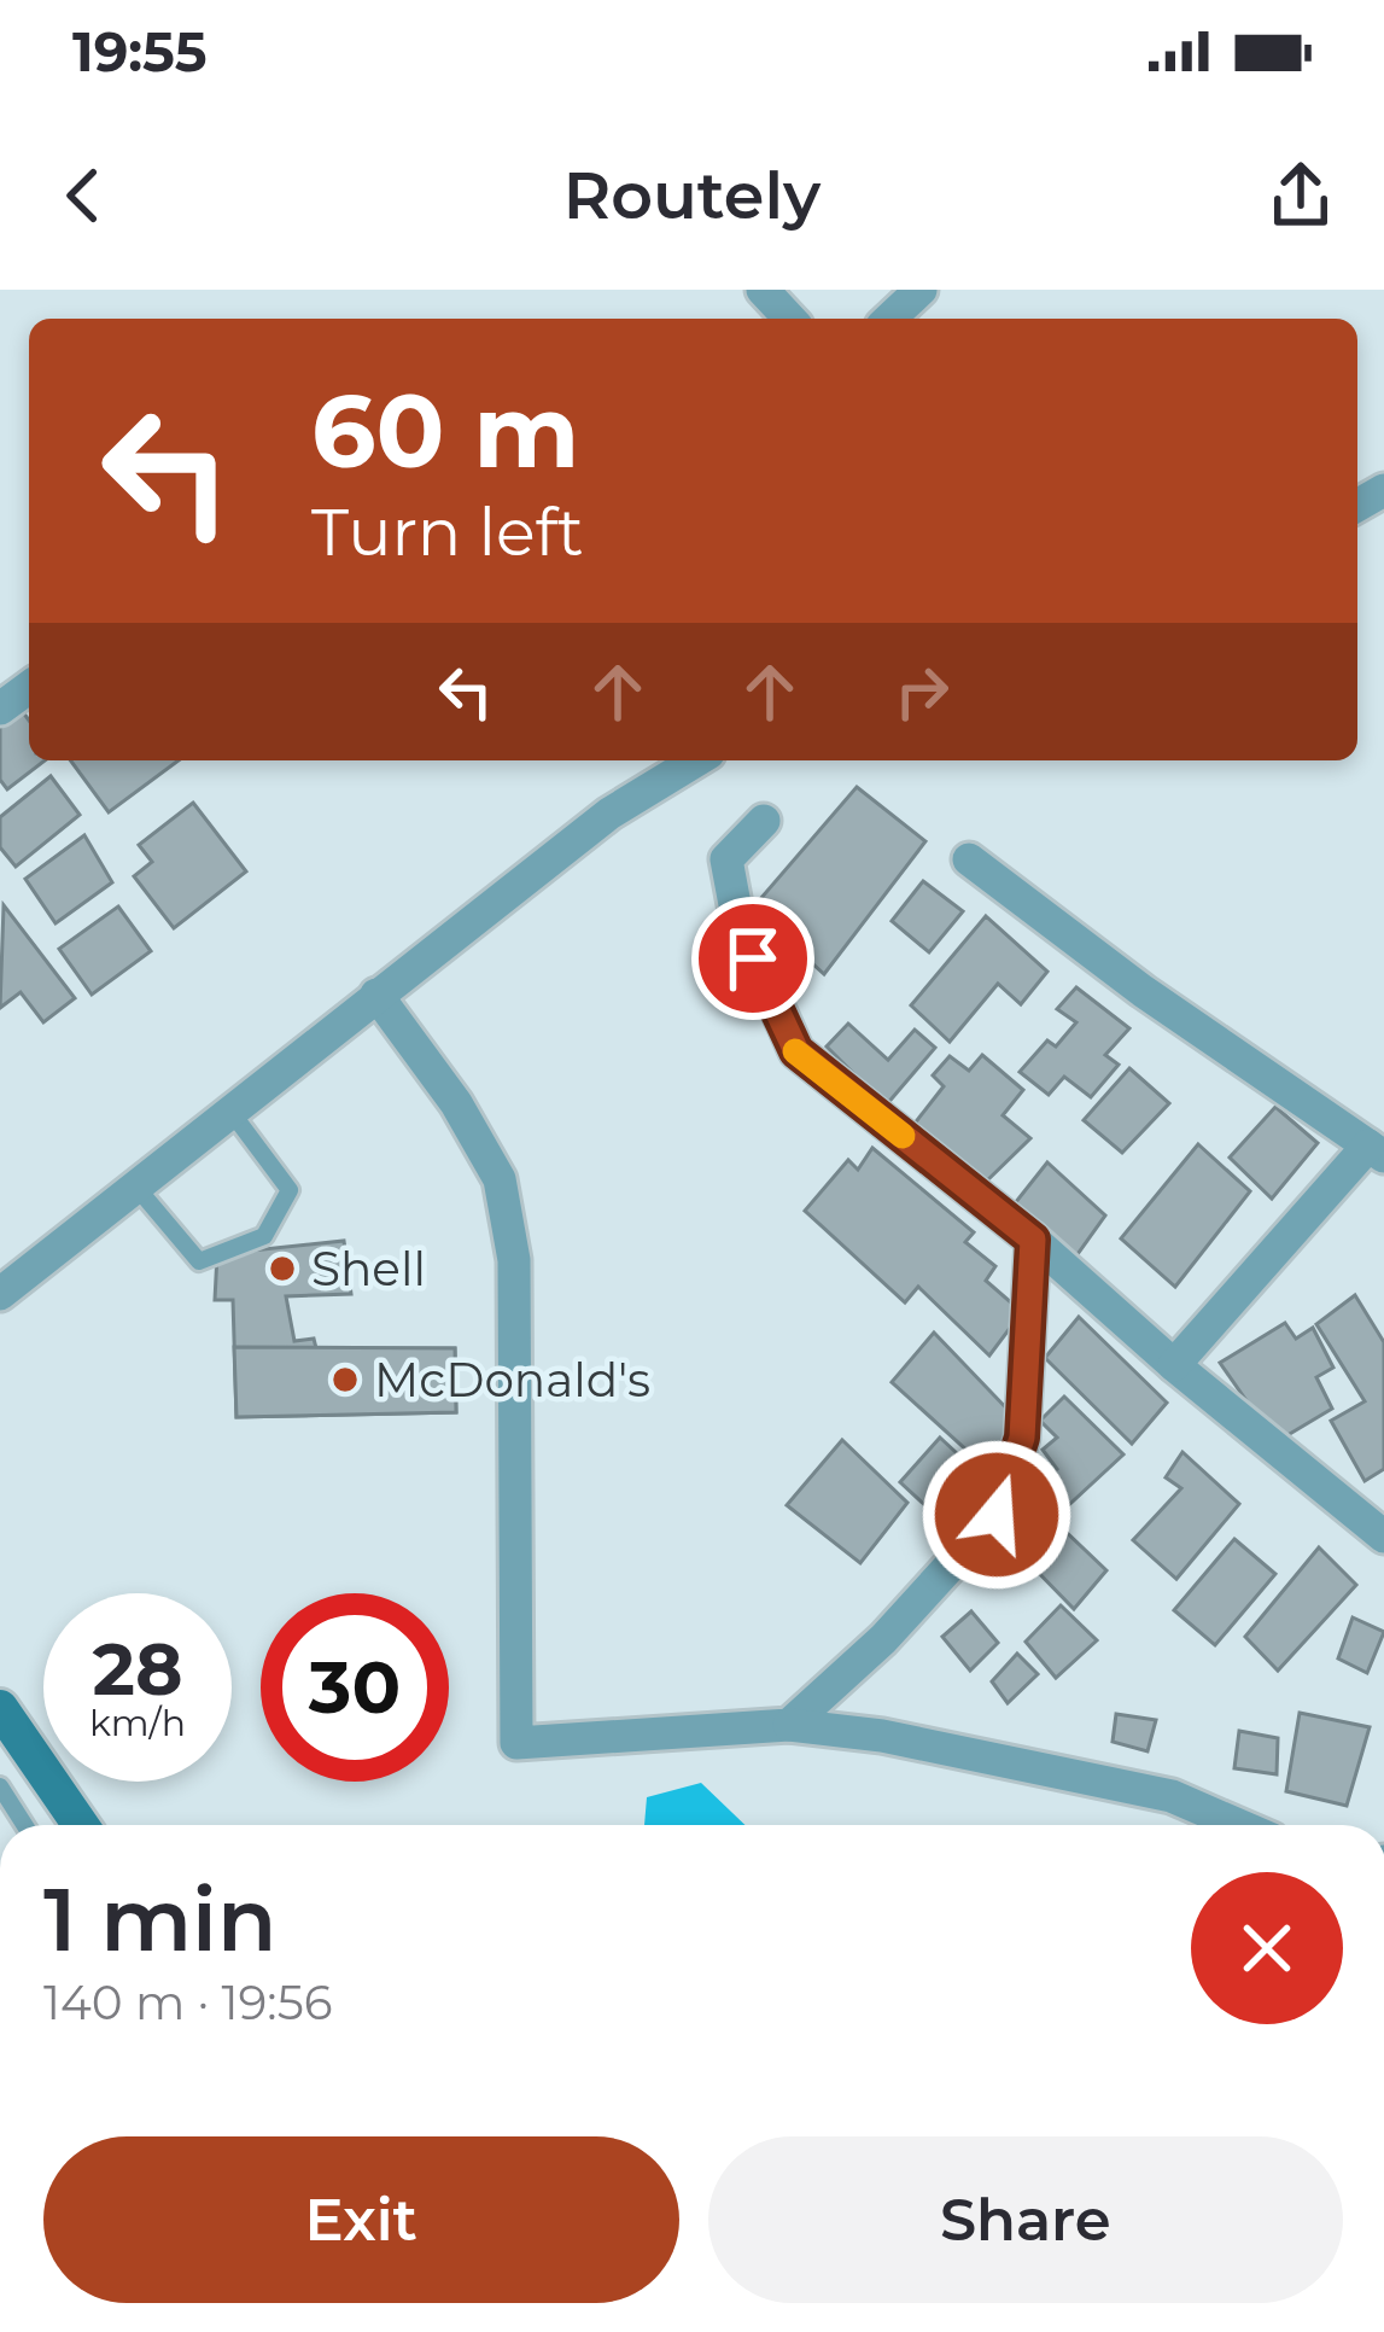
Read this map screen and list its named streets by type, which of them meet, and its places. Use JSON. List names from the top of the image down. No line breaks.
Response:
{"places":["Shell","McDonald's"],"page":{"status":"19:55","header":"Routely","turn":["60 m","Turn left"],"speed":"28 km/h","limit":"30","heading":["1 min","140 m · 19:56"],"buttons":["Exit","Share"]}}
